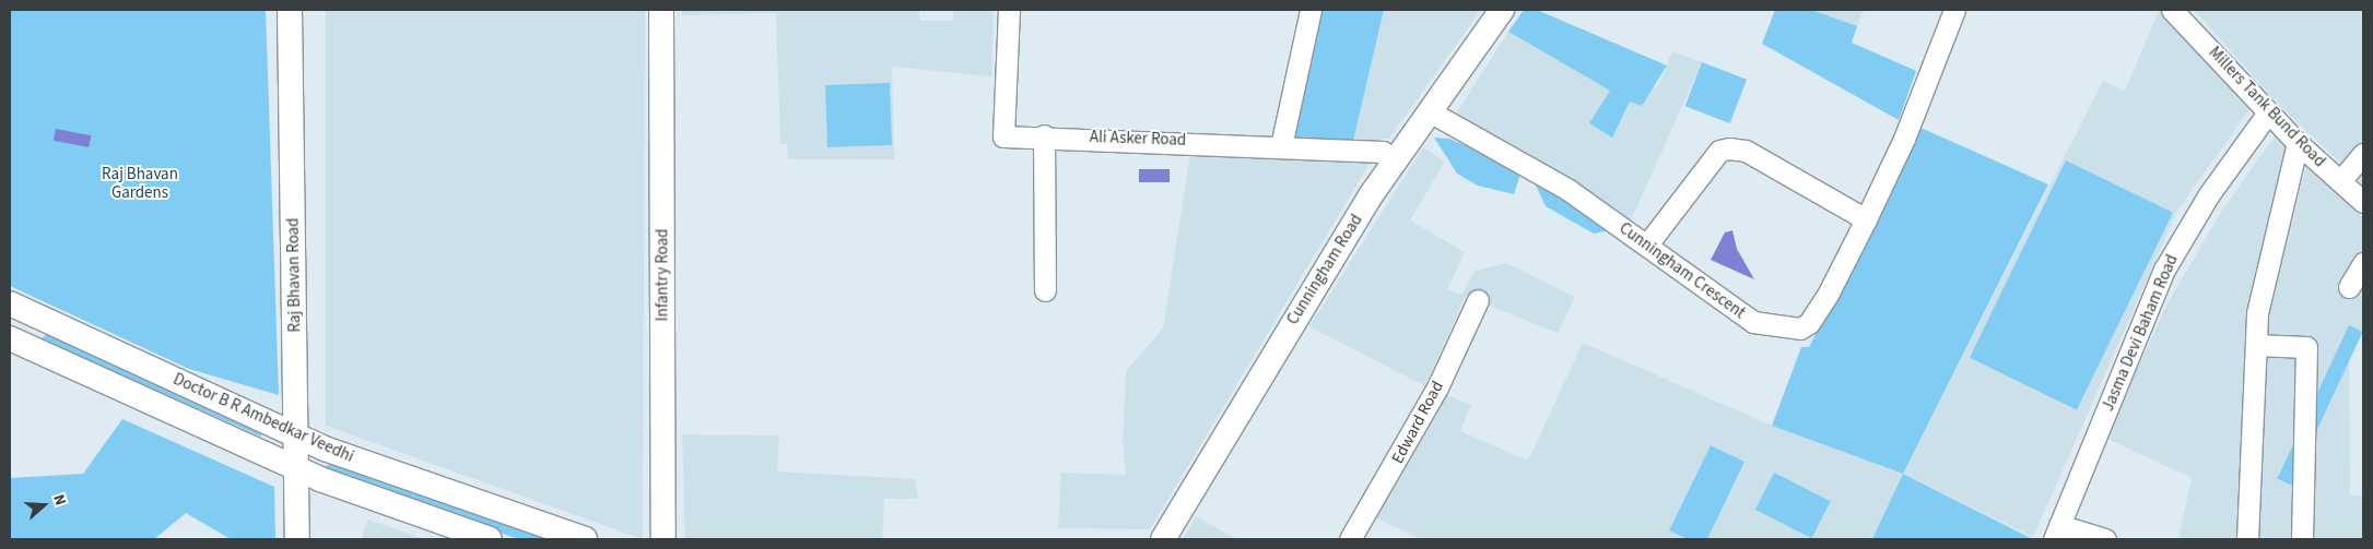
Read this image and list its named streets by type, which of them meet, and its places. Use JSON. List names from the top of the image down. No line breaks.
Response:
{"streets":{"main road":["Cunningham Road","Raj Bhavan Road","Infantry Road","Doctor B R Ambedkar Veedhi"],"street":["Millers Tank Bund Road","Ali Asker Road","Cunningham Crescent","Jasma Devi Baham Road","Edward Road"]},"crossings":[["Millers Tank Bund Road","Jasma Devi Baham Road"],["Ali Asker Road","Cunningham Road"],["Cunningham Road","Cunningham Crescent"],["Raj Bhavan Road","Doctor B R Ambedkar Veedhi"]],"parks":["Raj Bhavan Gardens"],"north":"right"}
